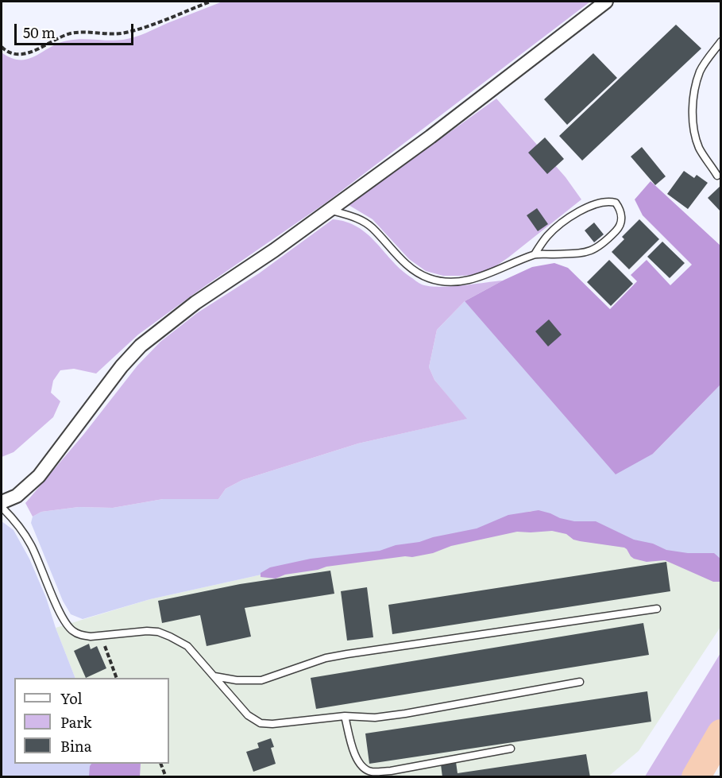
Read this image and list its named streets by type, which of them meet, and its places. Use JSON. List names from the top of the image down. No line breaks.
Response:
{"legend":["Yol","Park","Bina"],"scale_bar":"50 m"}
